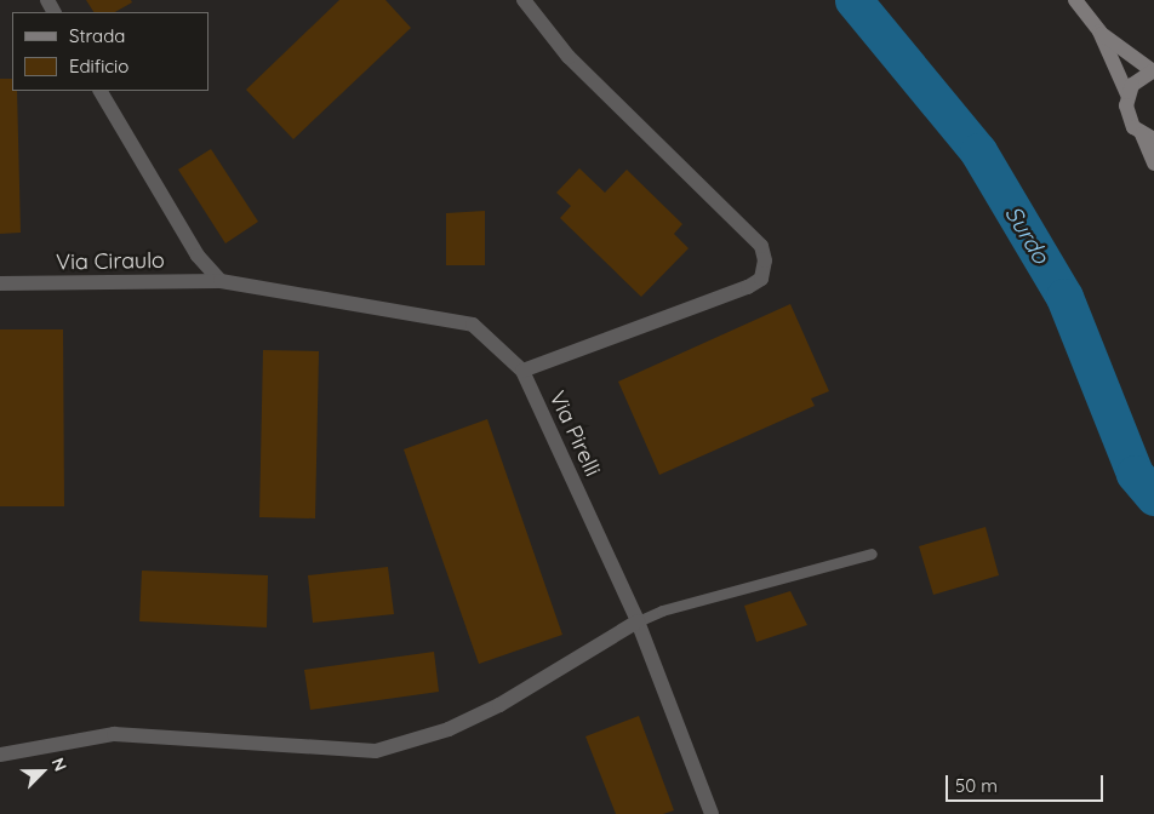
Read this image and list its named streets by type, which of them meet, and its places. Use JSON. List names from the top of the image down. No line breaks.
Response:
{"streets":{"street":["Via Ciraulo","Via Pirelli"]},"crossings":[["Via Ciraulo","Via Pirelli"]],"water":["Surdo"],"legend":["Strada","Edificio"],"scale_bar":"50 m","north":"top right"}
